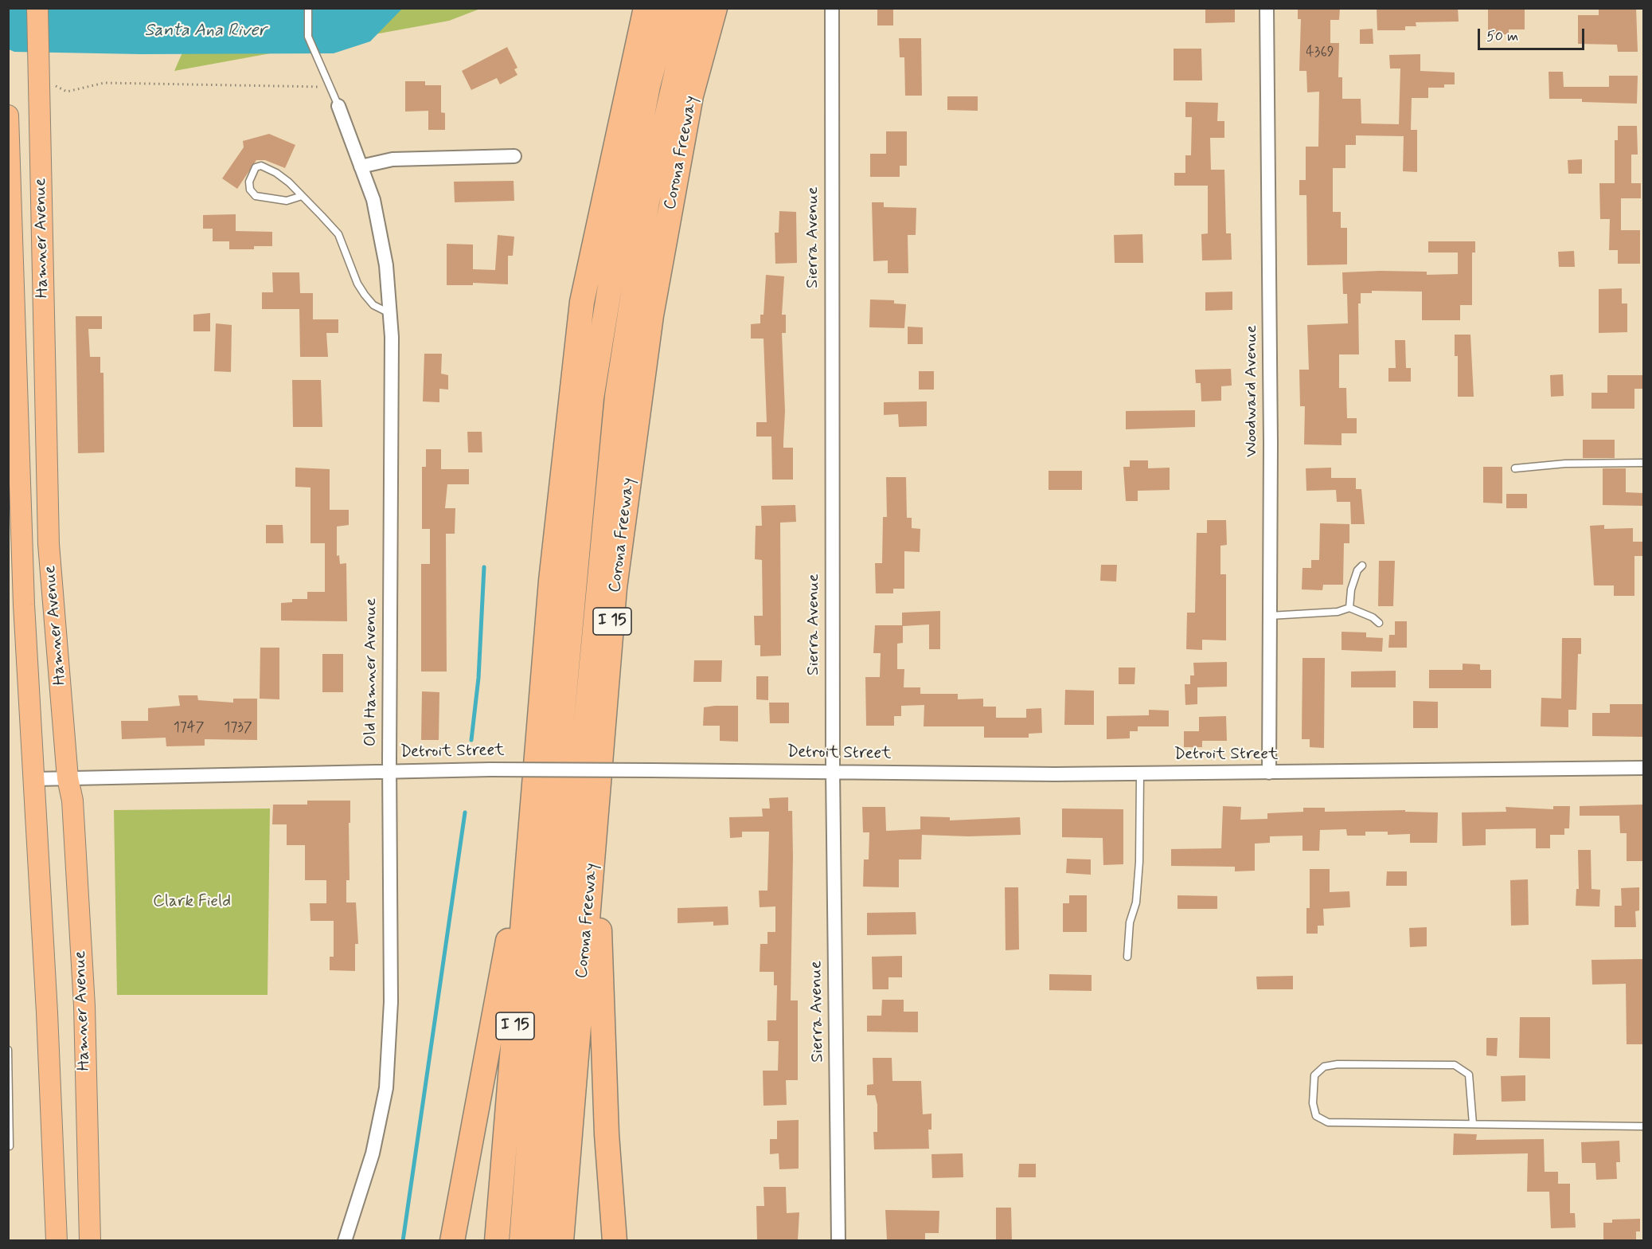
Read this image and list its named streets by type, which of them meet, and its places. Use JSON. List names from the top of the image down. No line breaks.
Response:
{"streets":{"highway":["Corona Freeway","I 15"],"main road":["Hamner Avenue"],"street":["Sierra Avenue","Woodward Avenue","Old Hamner Avenue","Detroit Street"]},"crossings":[["Sierra Avenue","Detroit Street"],["Hamner Avenue","Detroit Street"],["Woodward Avenue","Detroit Street"],["Old Hamner Avenue","Detroit Street"]],"water":["Santa Ana River"],"parks":["Clark Field"],"house_numbers":["4369","1747","1737"],"scale_bar":"50 m"}
